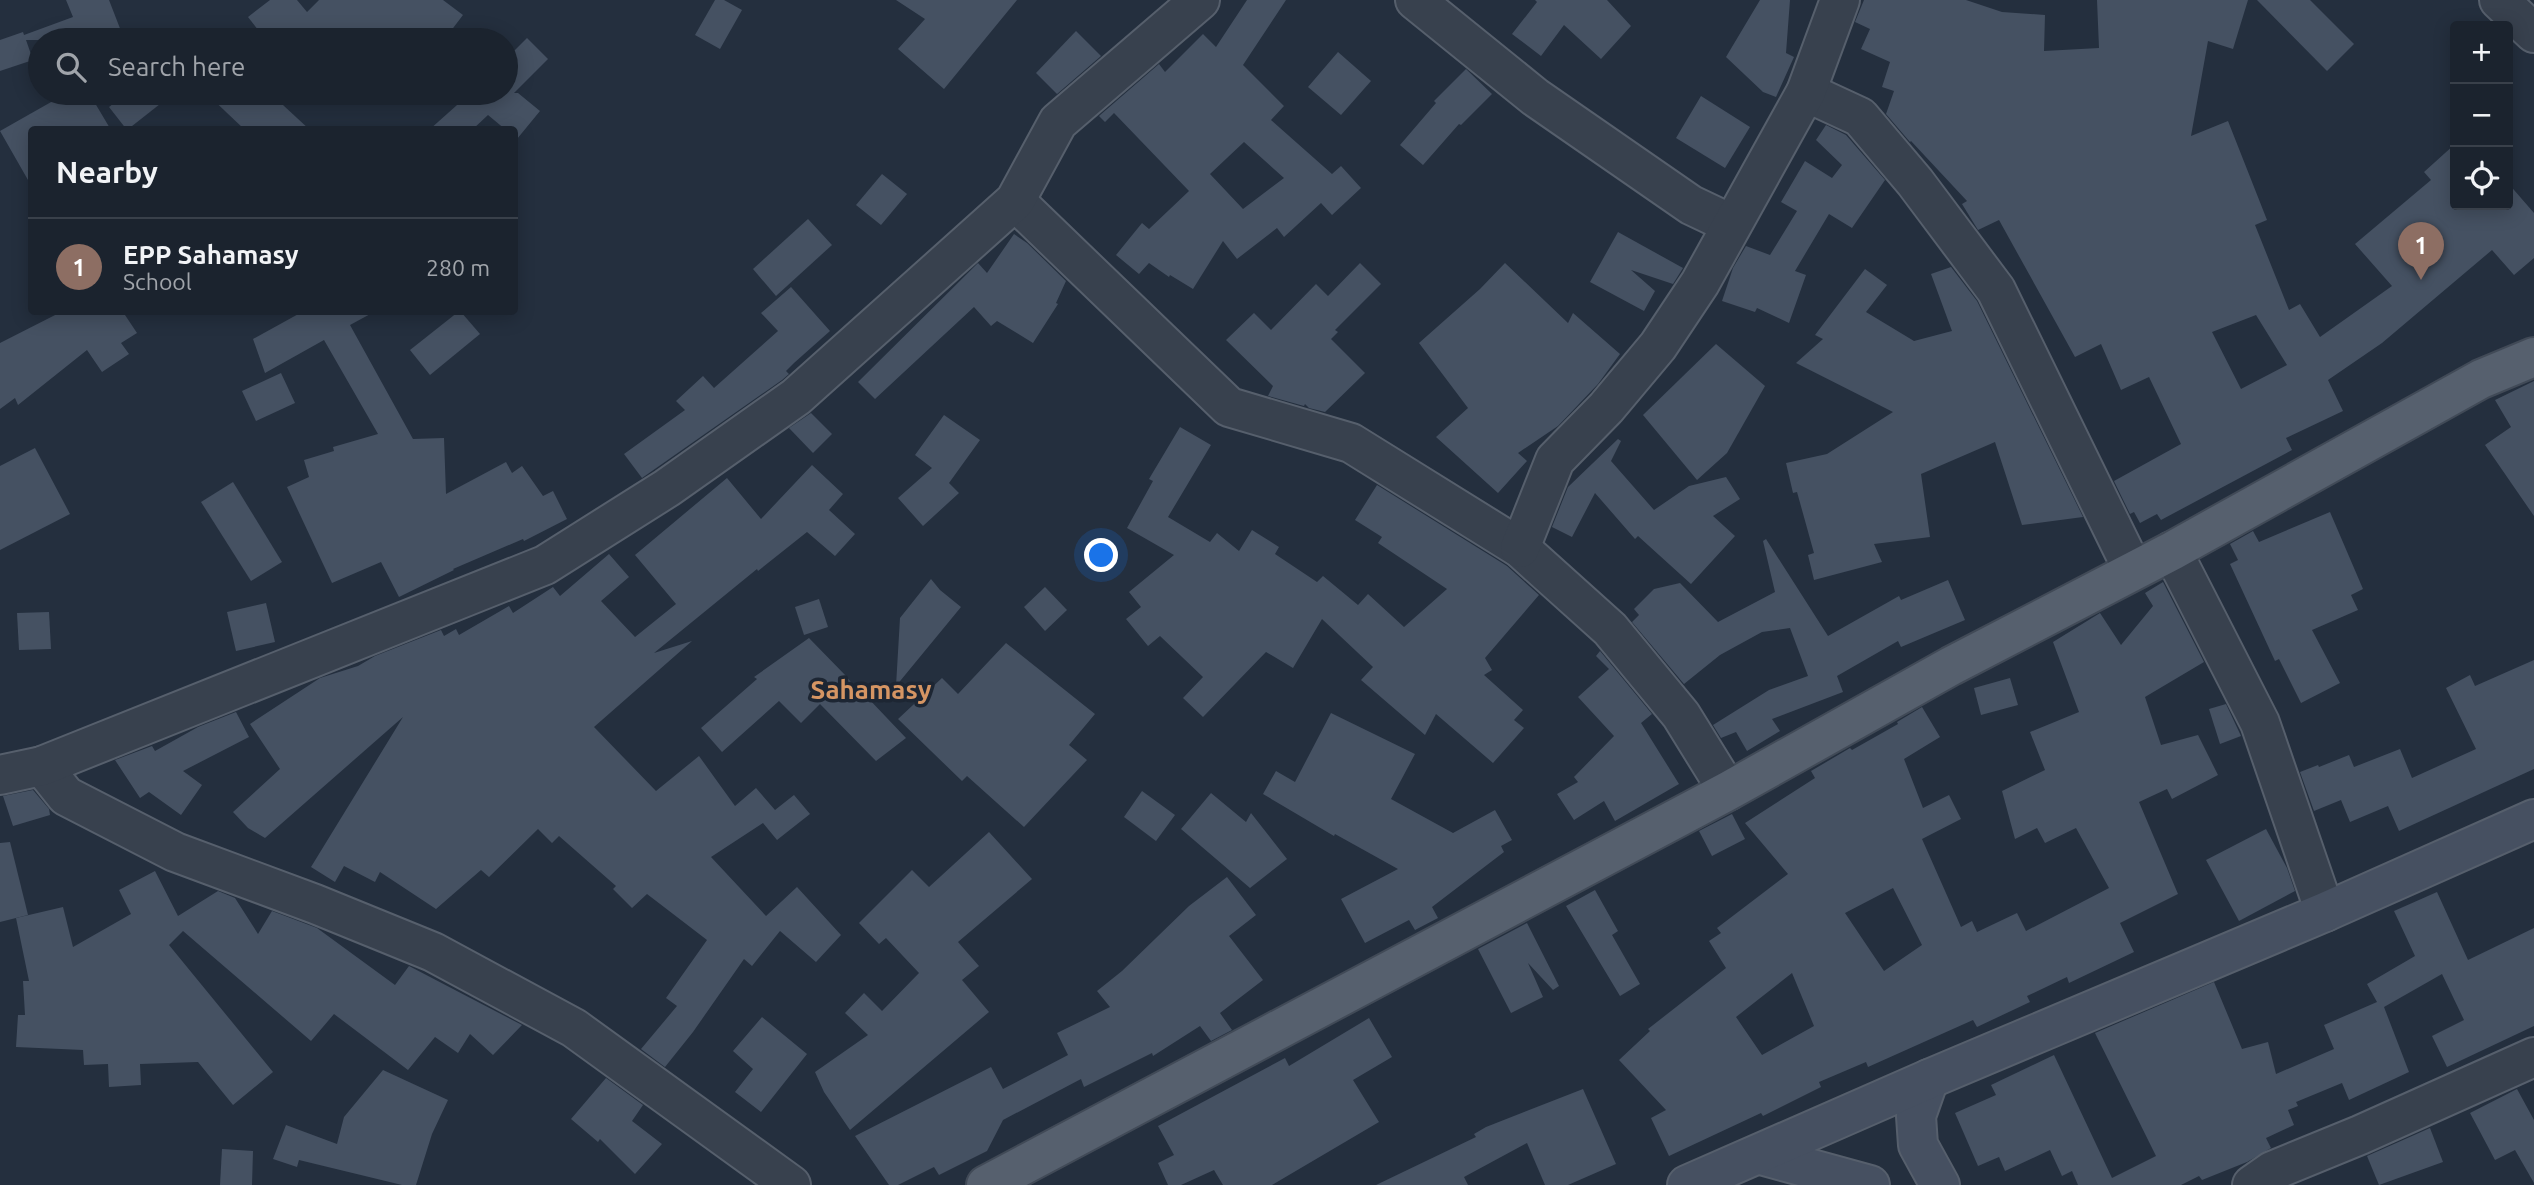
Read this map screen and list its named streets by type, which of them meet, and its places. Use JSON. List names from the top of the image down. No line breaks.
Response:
{"districts":["Sahamasy"],"page":{"map_buttons":["+","−"],"search":"Search here","heading":"Nearby","list":[{"mark":"1","name":"EPP Sahamasy","note":"School","value":"280 m"}],"pins":"1"}}
